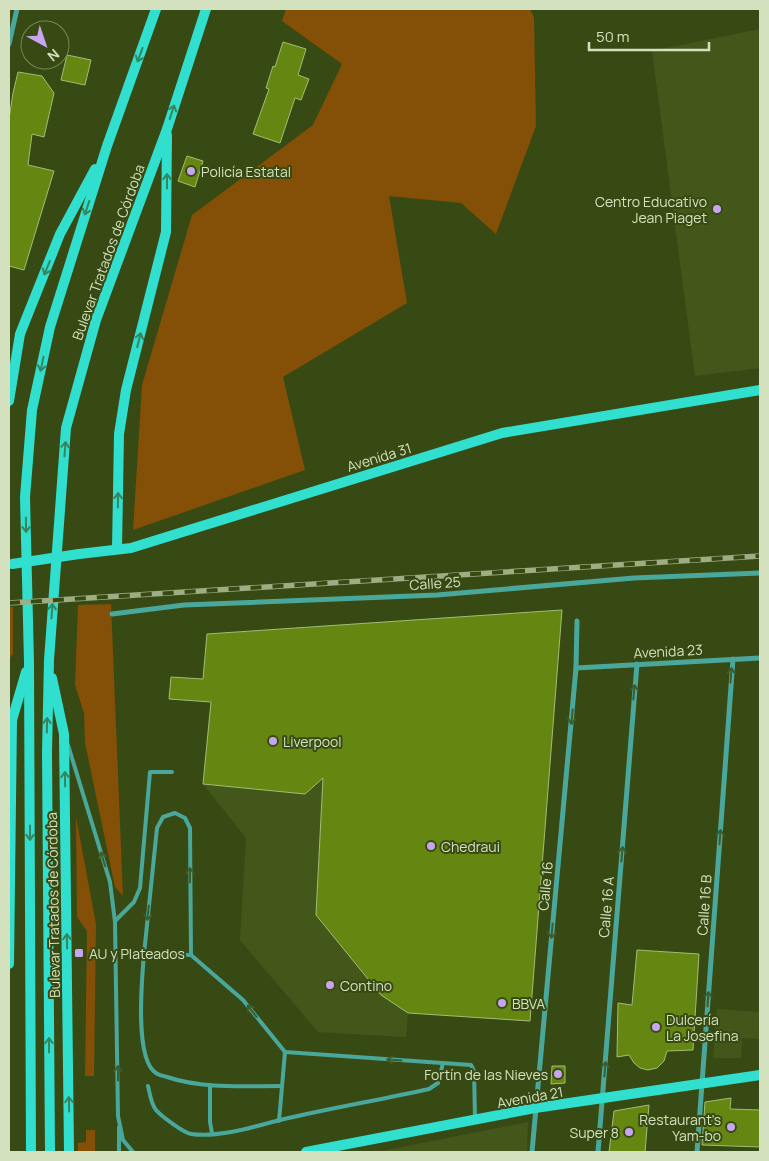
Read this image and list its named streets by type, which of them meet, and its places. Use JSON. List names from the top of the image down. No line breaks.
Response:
{"streets":{"main road":["Bulevar Tratados de Córdoba","Avenida 31","Avenida 21"],"street":["Calle 25","Avenida 23","Calle 16","Calle 16 B","Calle 16 A"]},"crossings":[["Avenida 23","Calle 16"],["Avenida 23","Calle 16 B"],["Avenida 23","Calle 16 A"],["Calle 16","Avenida 21"],["Calle 16 B","Avenida 21"],["Calle 16 A","Avenida 21"]],"one_way":["Calle 16","Calle 16 B","Calle 16 A"],"places":{"other":["Policía Estatal","Centro Educativo Jean Piaget","Liverpool","Chedraui","Contino","BBVA","Dulcería La Josefina","Fortín de las Nieves","Restaurant's Yam-bo","Super 8"],"transit":["AU y Plateados"]},"scale_bar":"50 m","north":"bottom right"}
